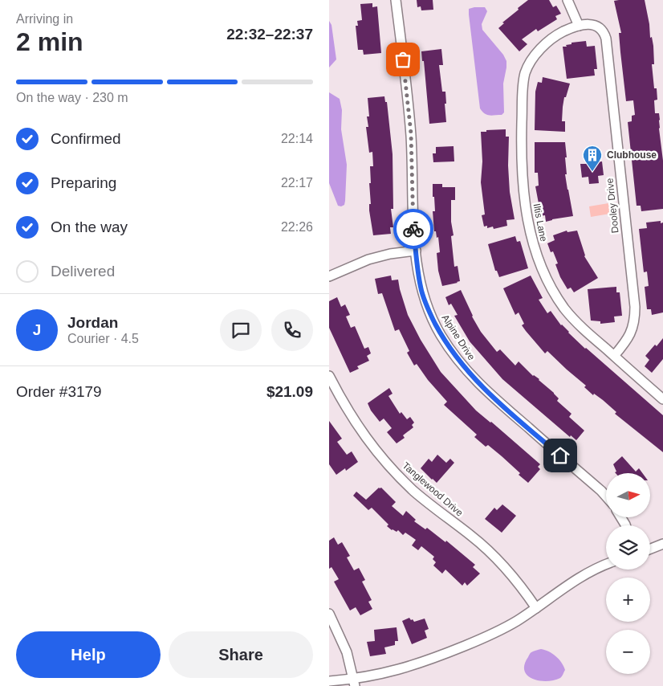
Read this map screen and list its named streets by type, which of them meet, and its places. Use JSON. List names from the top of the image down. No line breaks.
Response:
{"streets":{"street":["Dooley Drive","Iltis Lane","Alpine Drive","Tanglewood Drive"]},"crossings":[["Dooley Drive","Iltis Lane"]],"places":{"building":["Clubhouse"]},"north":"right","page":{"heading":["2 min","Arriving in","22:32–22:37"],"panel":["Jordan","Courier · 4.5","Order #3179","$21.09"],"bar":"On the way · 230 m","list":[["Confirmed","22:14"],["Preparing","22:17"],["On the way","22:26"],"Delivered"],"round":"J","map_buttons":["+","−"],"buttons":["Help","Share"]}}
